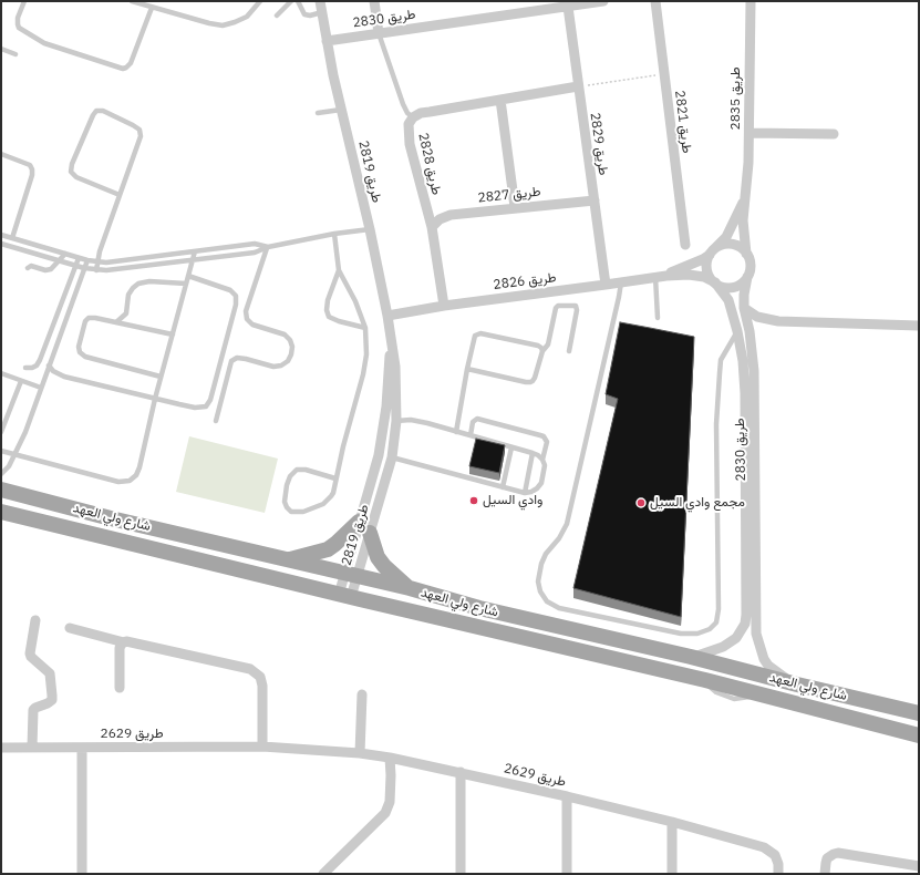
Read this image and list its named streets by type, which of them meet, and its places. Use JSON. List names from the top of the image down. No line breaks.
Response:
{"streets":{"main road":["شارع ولي العهد"],"street":["طريق 2830","طريق 2835","طريق 2821","طريق 2829","طريق 2828","طريق 2819","طريق 2827","طريق 2826","طريق 2629"]},"crossings":[["طريق 2830","طريق 2835"],["طريق 2830","طريق 2829"],["طريق 2830","طريق 2819"],["طريق 2830","طريق 2826"],["طريق 2830","شارع ولي العهد"],["طريق 2835","طريق 2826"],["طريق 2829","طريق 2828"],["طريق 2829","طريق 2827"],["طريق 2829","طريق 2826"],["طريق 2828","طريق 2827"],["طريق 2828","طريق 2826"],["طريق 2819","طريق 2826"],["طريق 2819","شارع ولي العهد"]],"places":["وادي السيل","مجمع وادي السيل"]}
